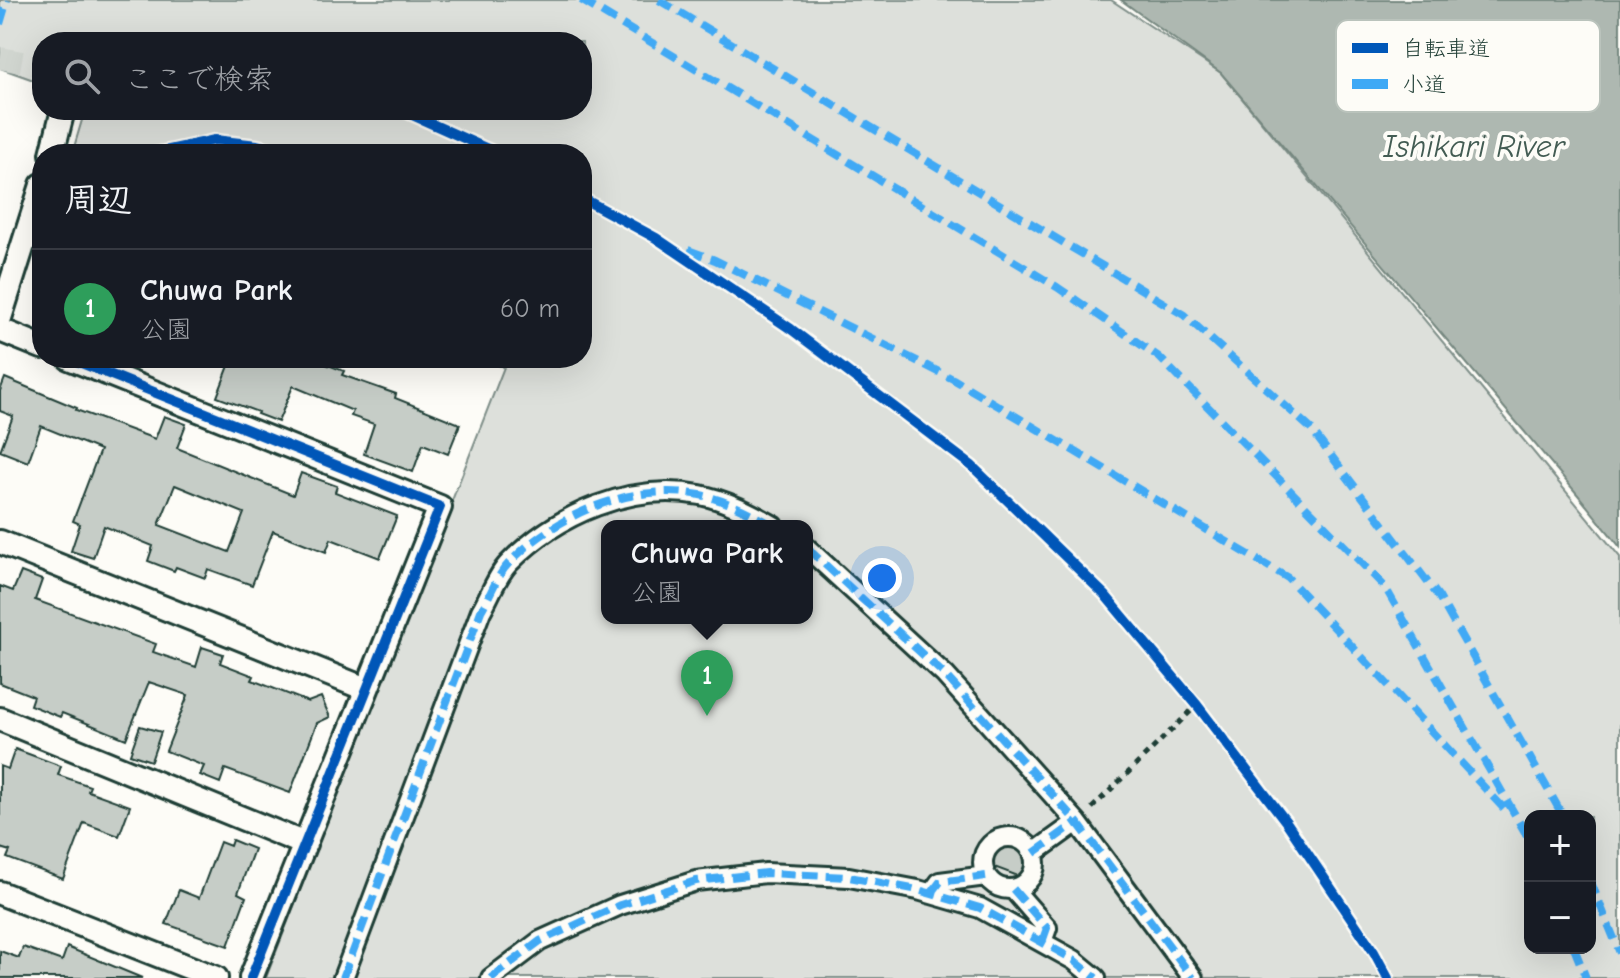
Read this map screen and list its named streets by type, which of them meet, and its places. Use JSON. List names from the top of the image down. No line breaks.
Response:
{"water":["Ishikari River"],"legend":["自転車道","小道"],"page":{"search":"ここで検索","heading":"周辺","list":[{"mark":"1","name":"Chuwa Park","note":"公園","value":"60 m"}],"popup":["Chuwa Park","公園"],"pins":"1","map_buttons":["+","−"]}}
